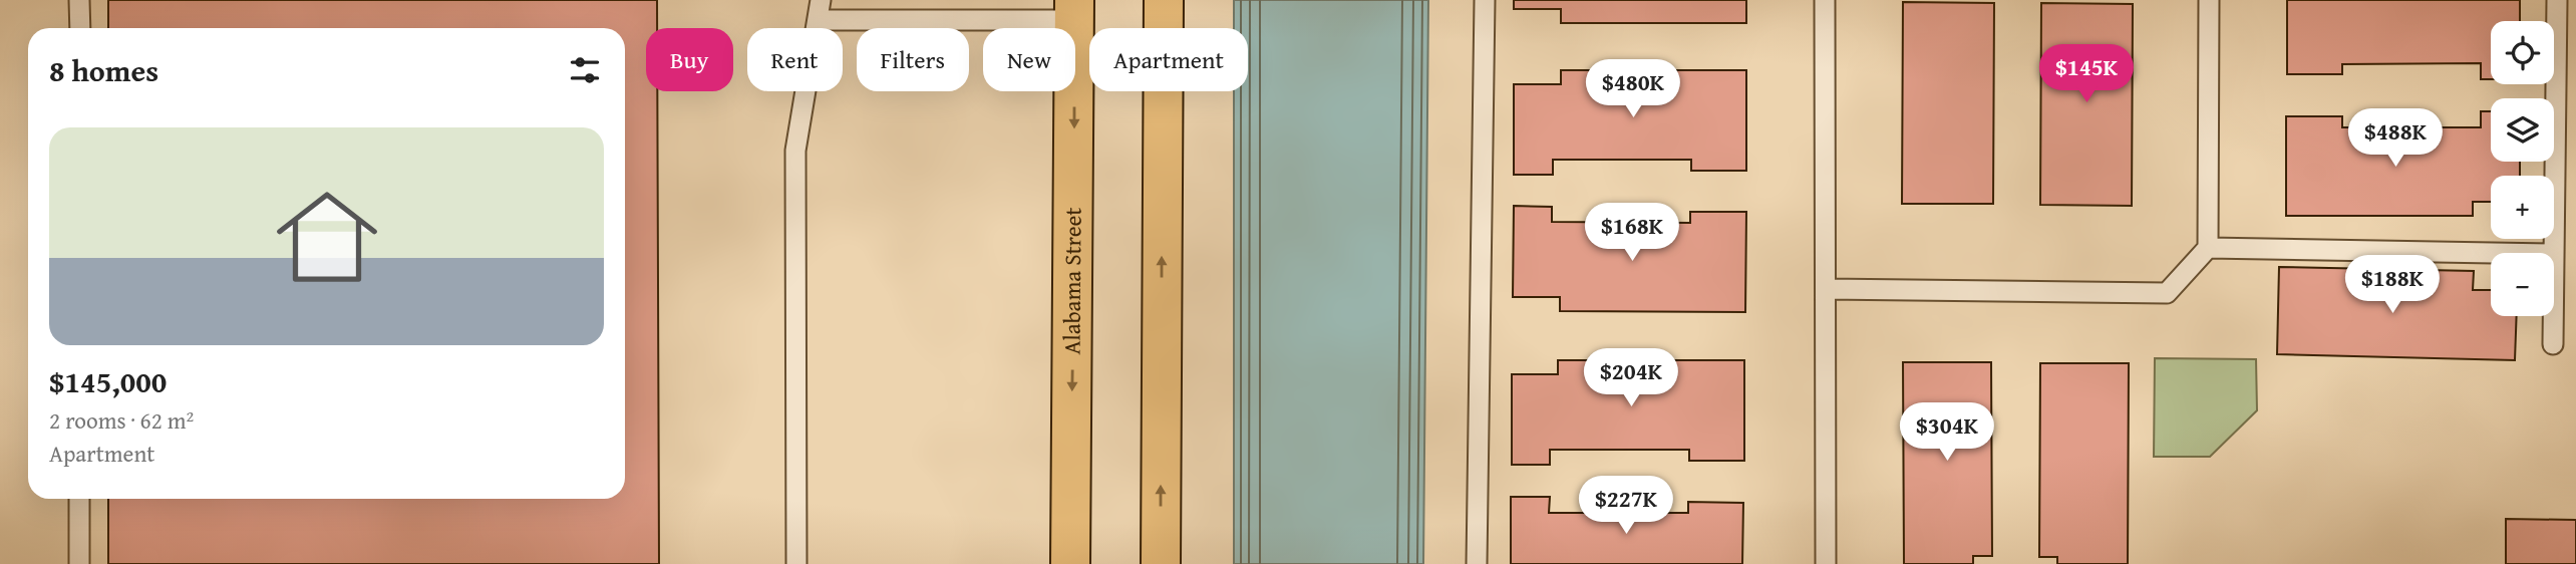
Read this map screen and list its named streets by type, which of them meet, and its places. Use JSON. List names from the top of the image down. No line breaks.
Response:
{"streets":{"main road":["Alabama Street"]},"page":{"map_buttons":["+","−"],"chip":["Buy","Rent","Filters","New","Apartment"],"heading":"8 homes","price":["$145K","$480K","$488K","$168K","$188K","$204K","$304K","$227K"],"list":[{"name":"$145,000","note":"2 rooms · 62 m² · Apartment"}]}}
